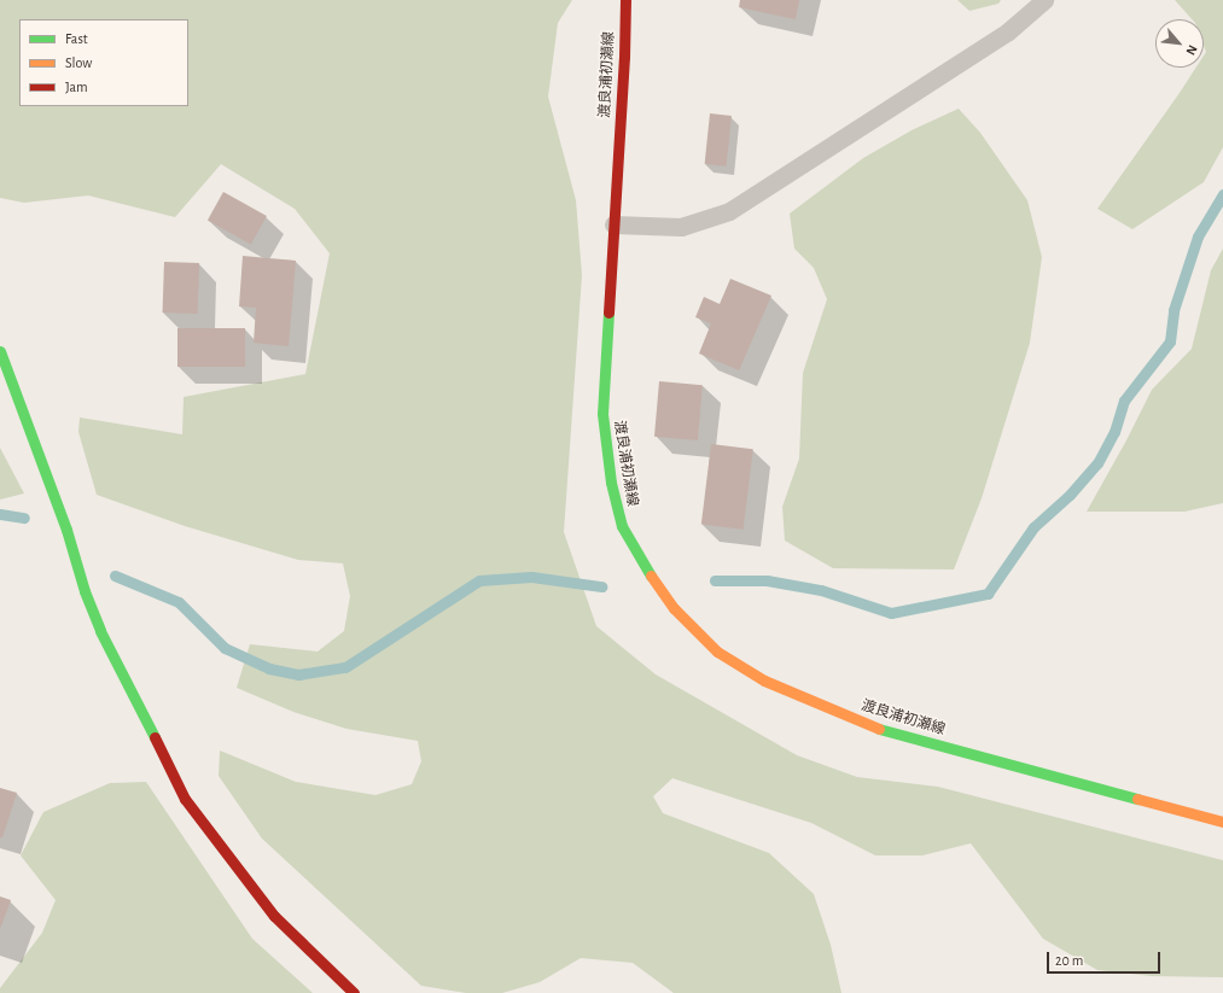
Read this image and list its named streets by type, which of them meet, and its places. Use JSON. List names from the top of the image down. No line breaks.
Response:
{"streets":{"main road":["渡良浦初瀬線"]},"legend":["Fast","Slow","Jam"],"scale_bar":"20 m","north":"bottom right"}
